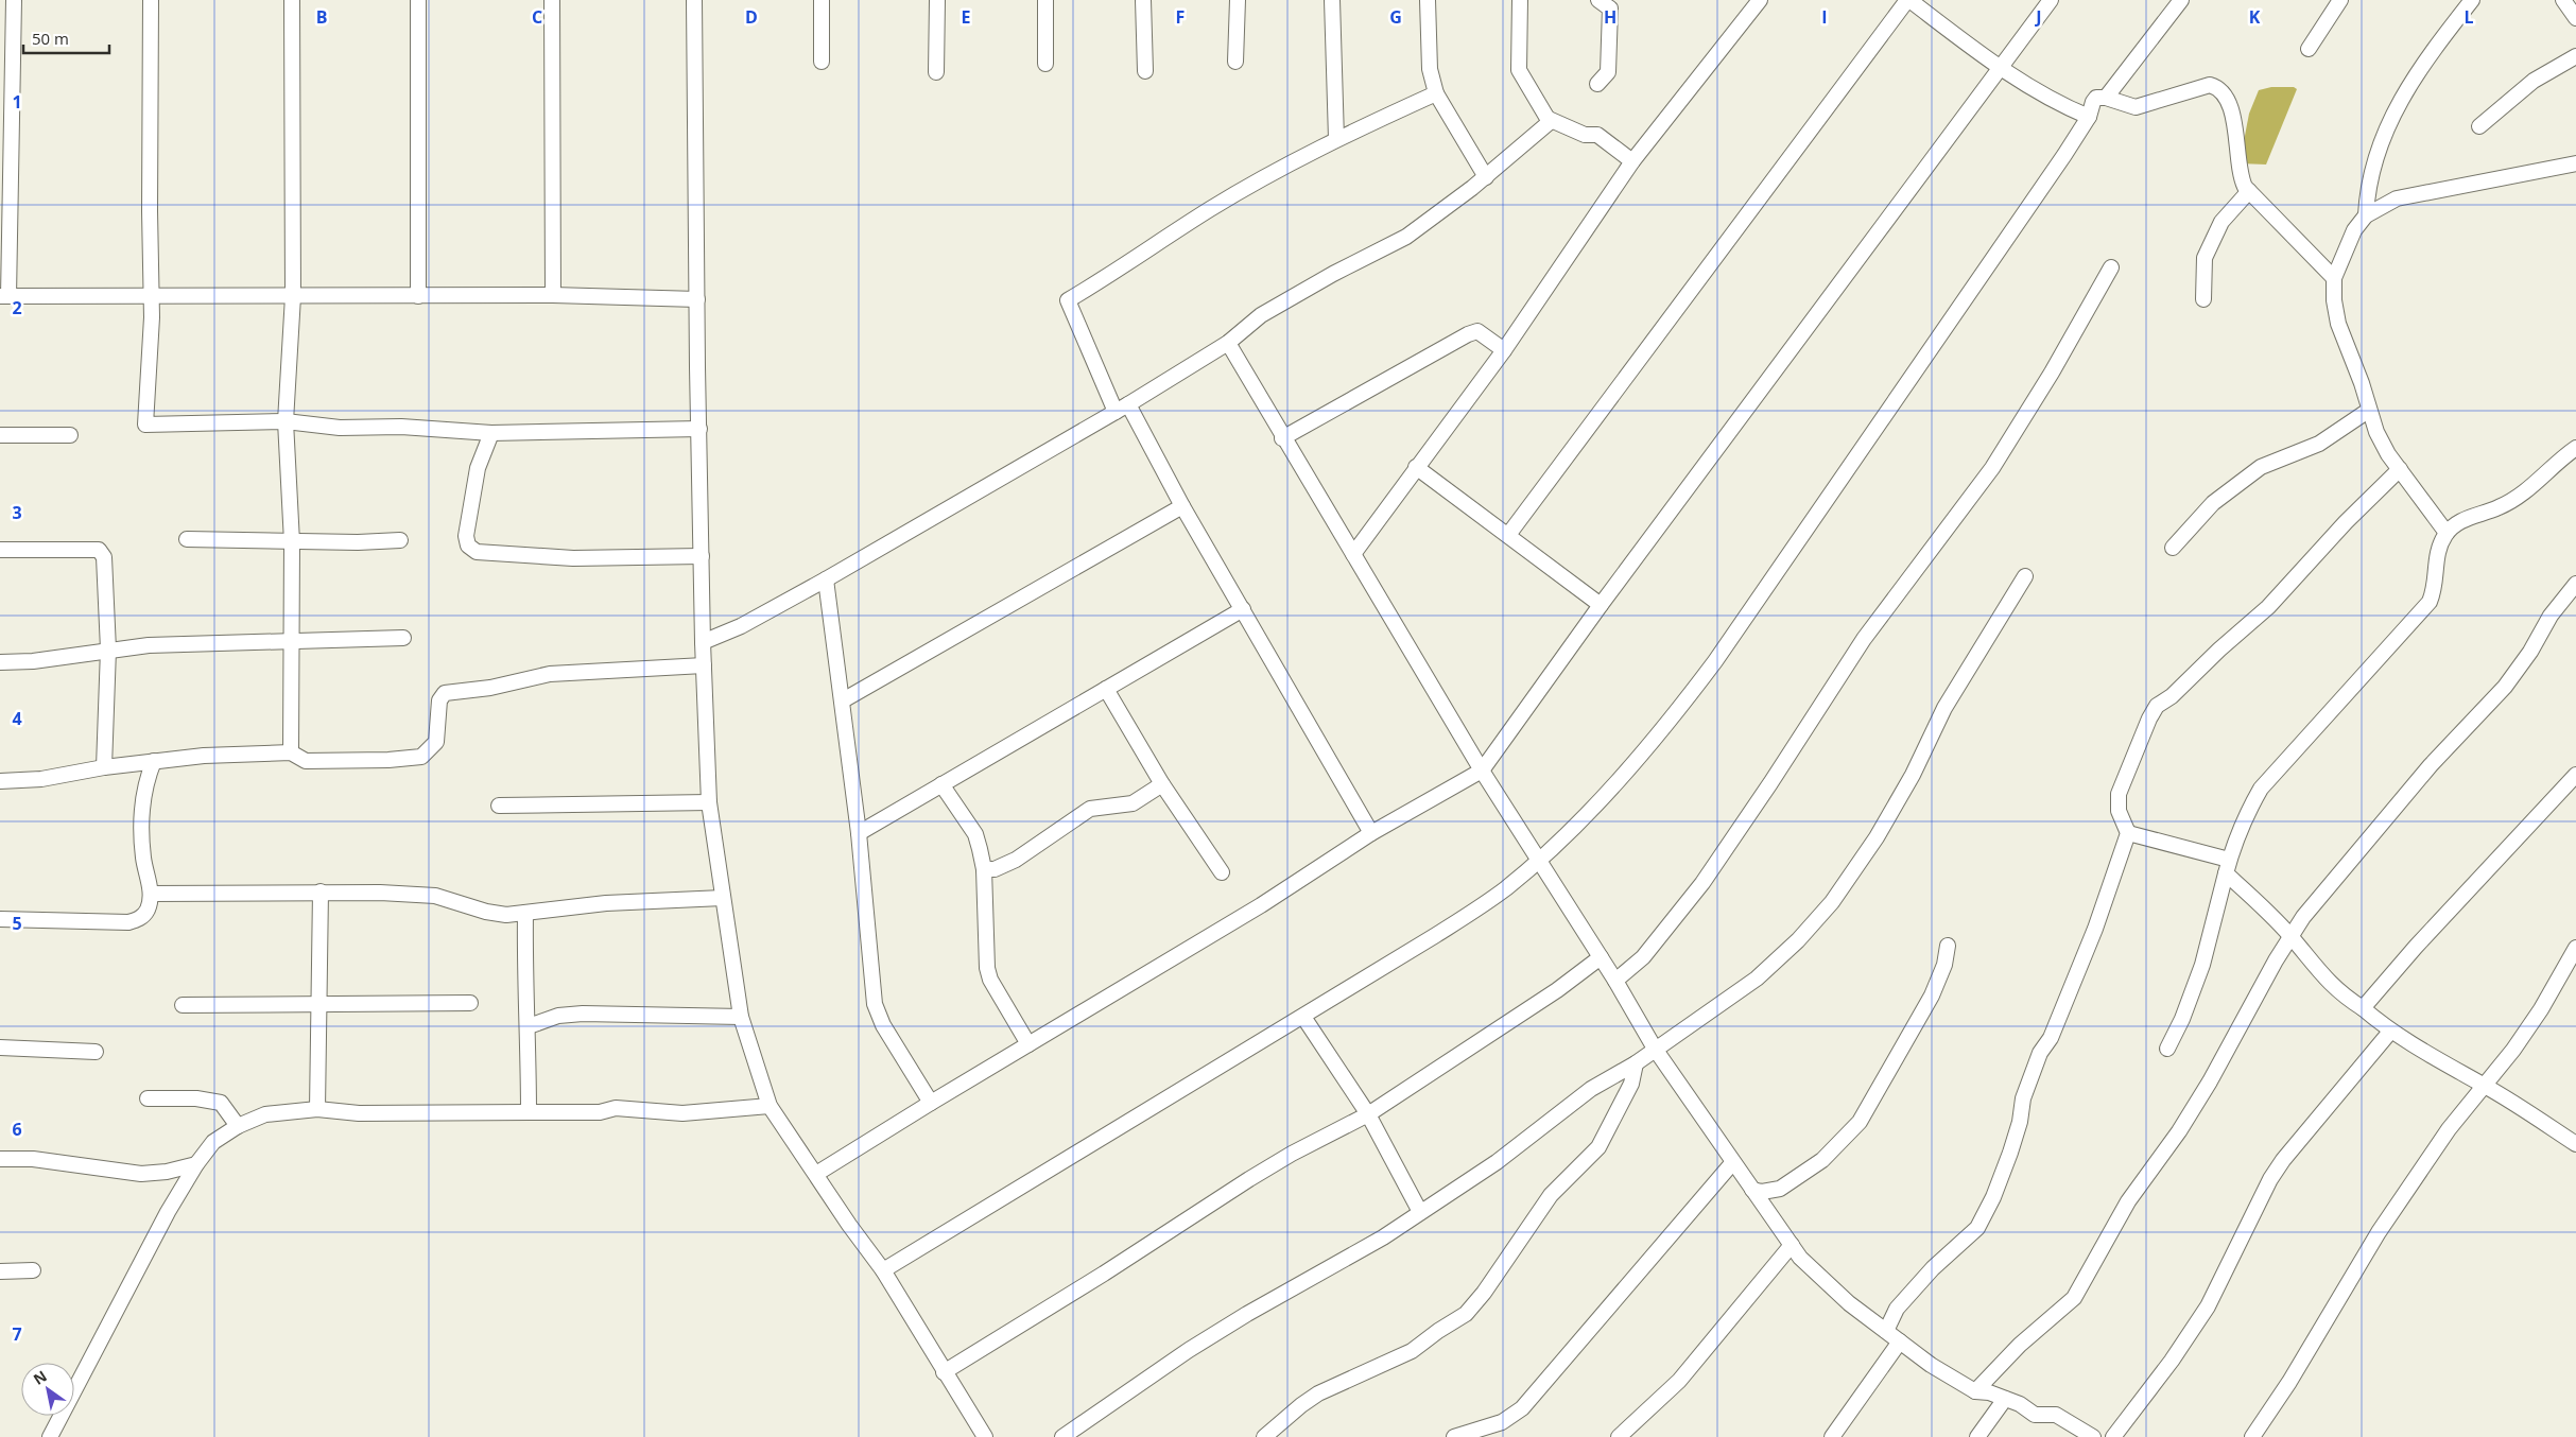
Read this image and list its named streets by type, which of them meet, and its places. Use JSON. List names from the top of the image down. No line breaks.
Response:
{"scale_bar":"50 m","north":"top left","grid":{"columns":["B","C","D","E","F","G","H","I","J","K","L"],"rows":["1","2","3","4","5","6","7"]}}
